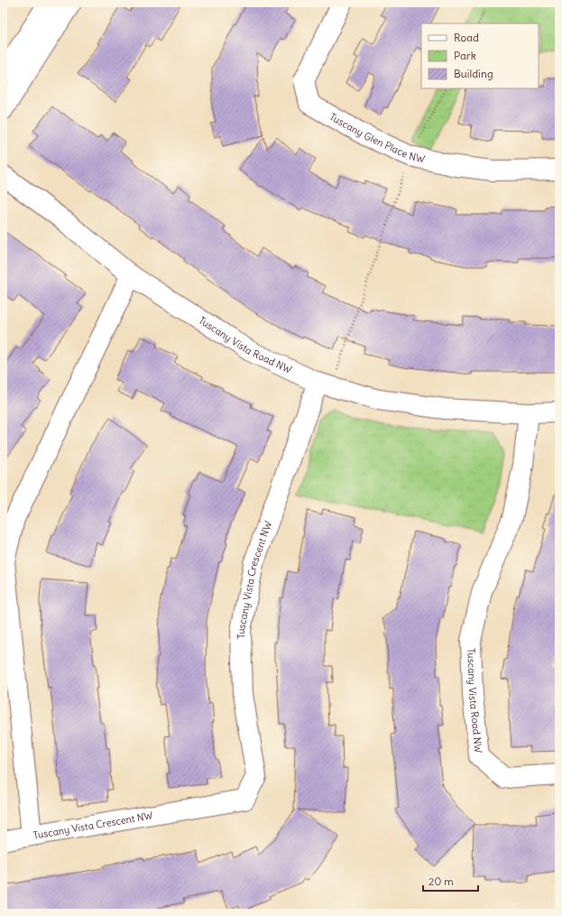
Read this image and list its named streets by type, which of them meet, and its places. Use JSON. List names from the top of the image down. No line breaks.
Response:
{"streets":{"street":["Tuscany Glen Place NW","Tuscany Vista Road NW","Tuscany Vista Crescent NW"]},"crossings":[["Tuscany Vista Road NW","Tuscany Vista Crescent NW"]],"legend":["Road","Park","Building"],"scale_bar":"20 m"}
